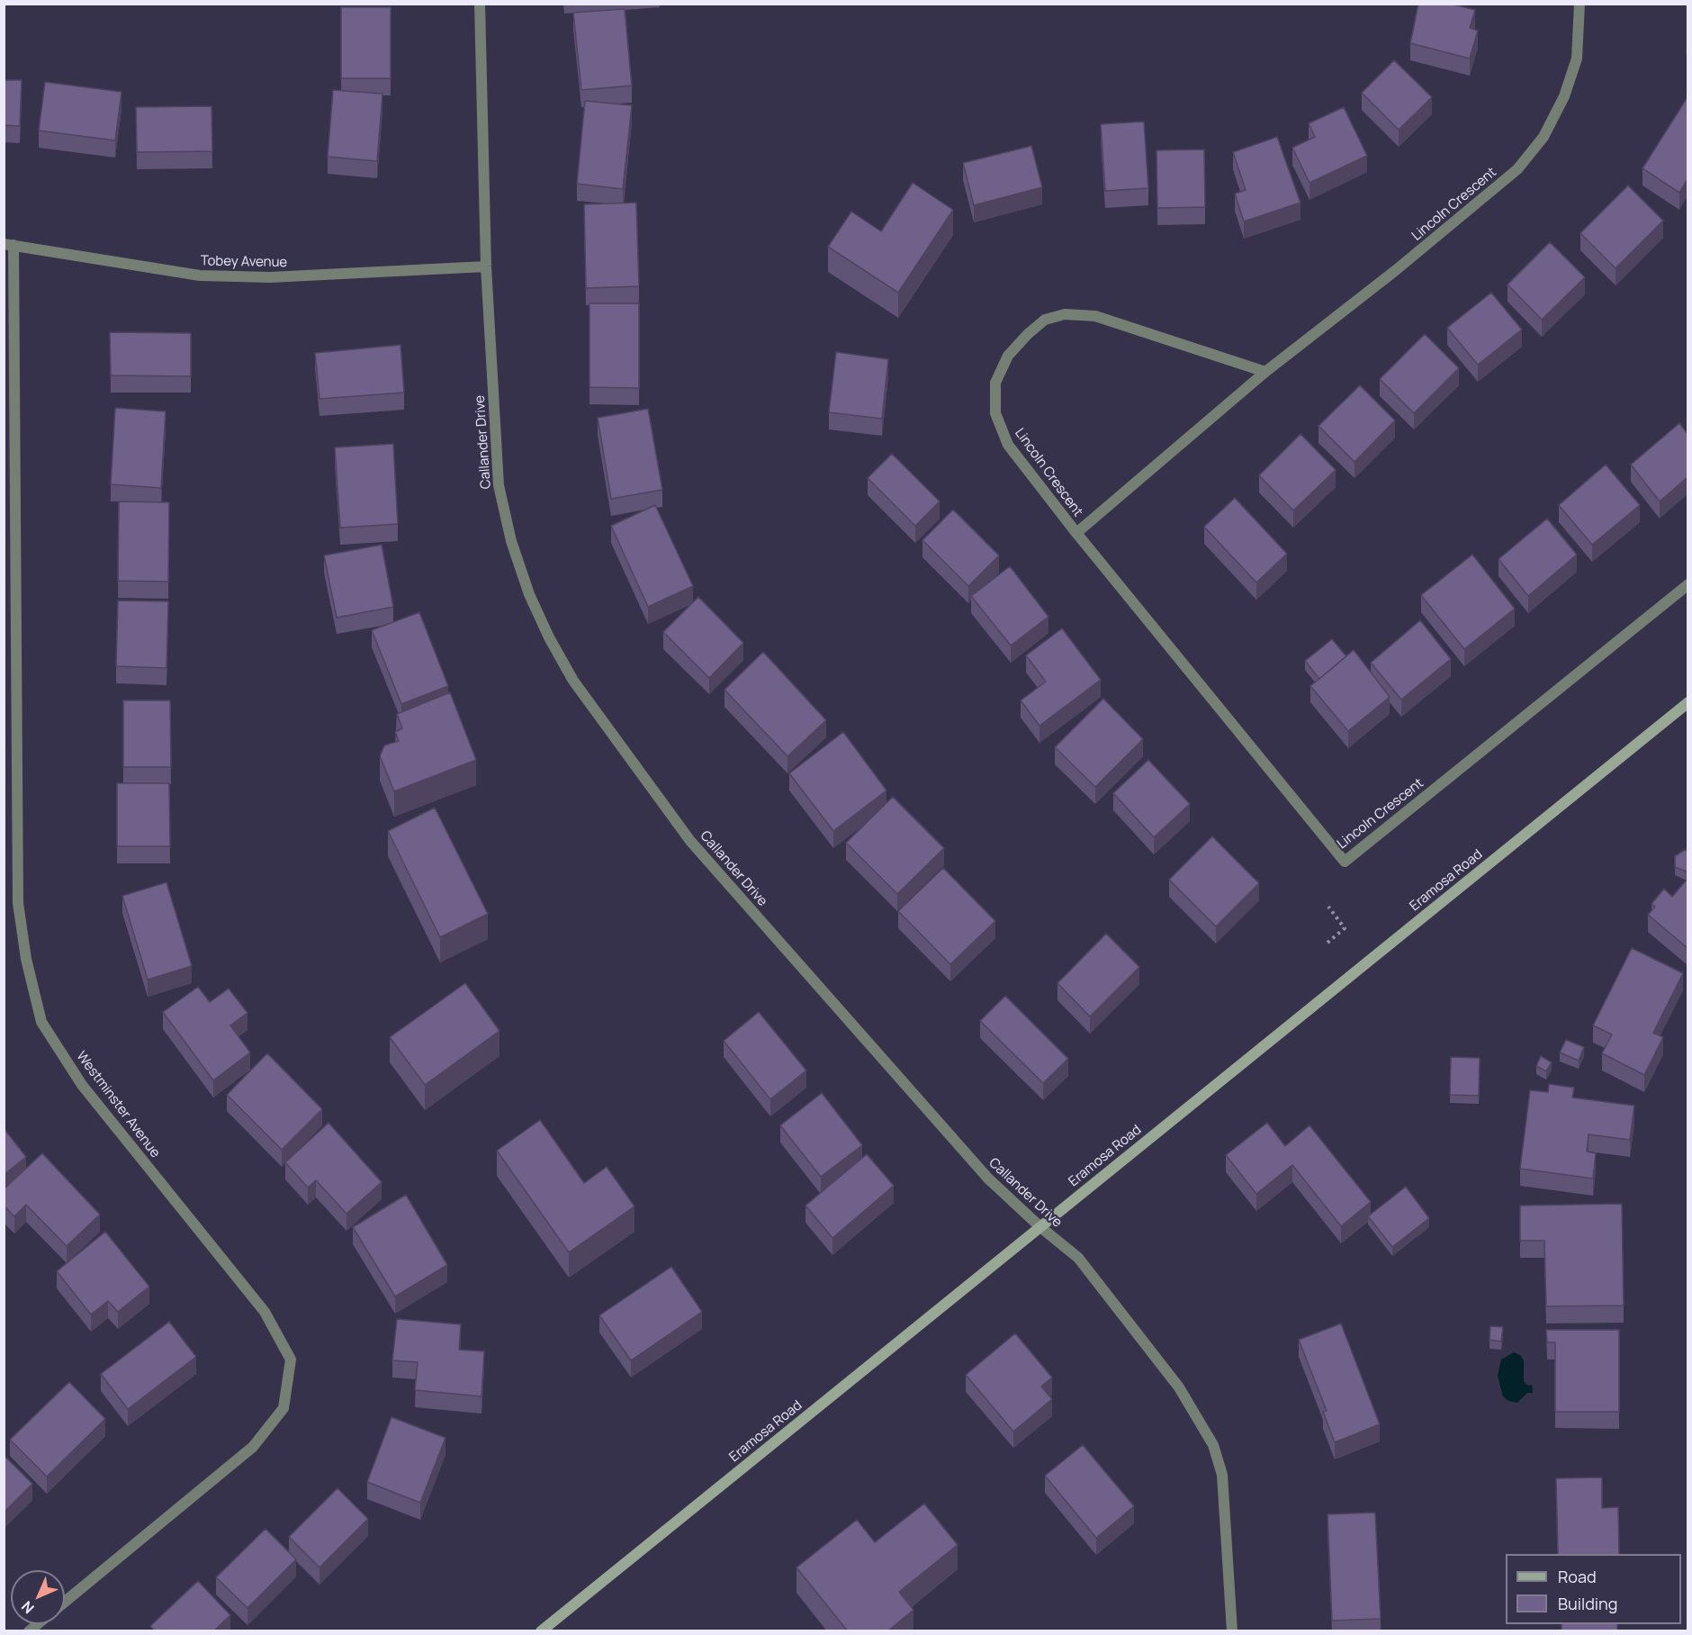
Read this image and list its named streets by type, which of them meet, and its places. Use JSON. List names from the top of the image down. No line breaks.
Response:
{"streets":{"main road":["Eramosa Road"],"street":["Lincoln Crescent","Tobey Avenue","Callander Drive","Westminster Avenue"]},"crossings":[["Tobey Avenue","Callander Drive"],["Tobey Avenue","Westminster Avenue"],["Callander Drive","Eramosa Road"]],"legend":["Road","Building"],"north":"bottom left"}
